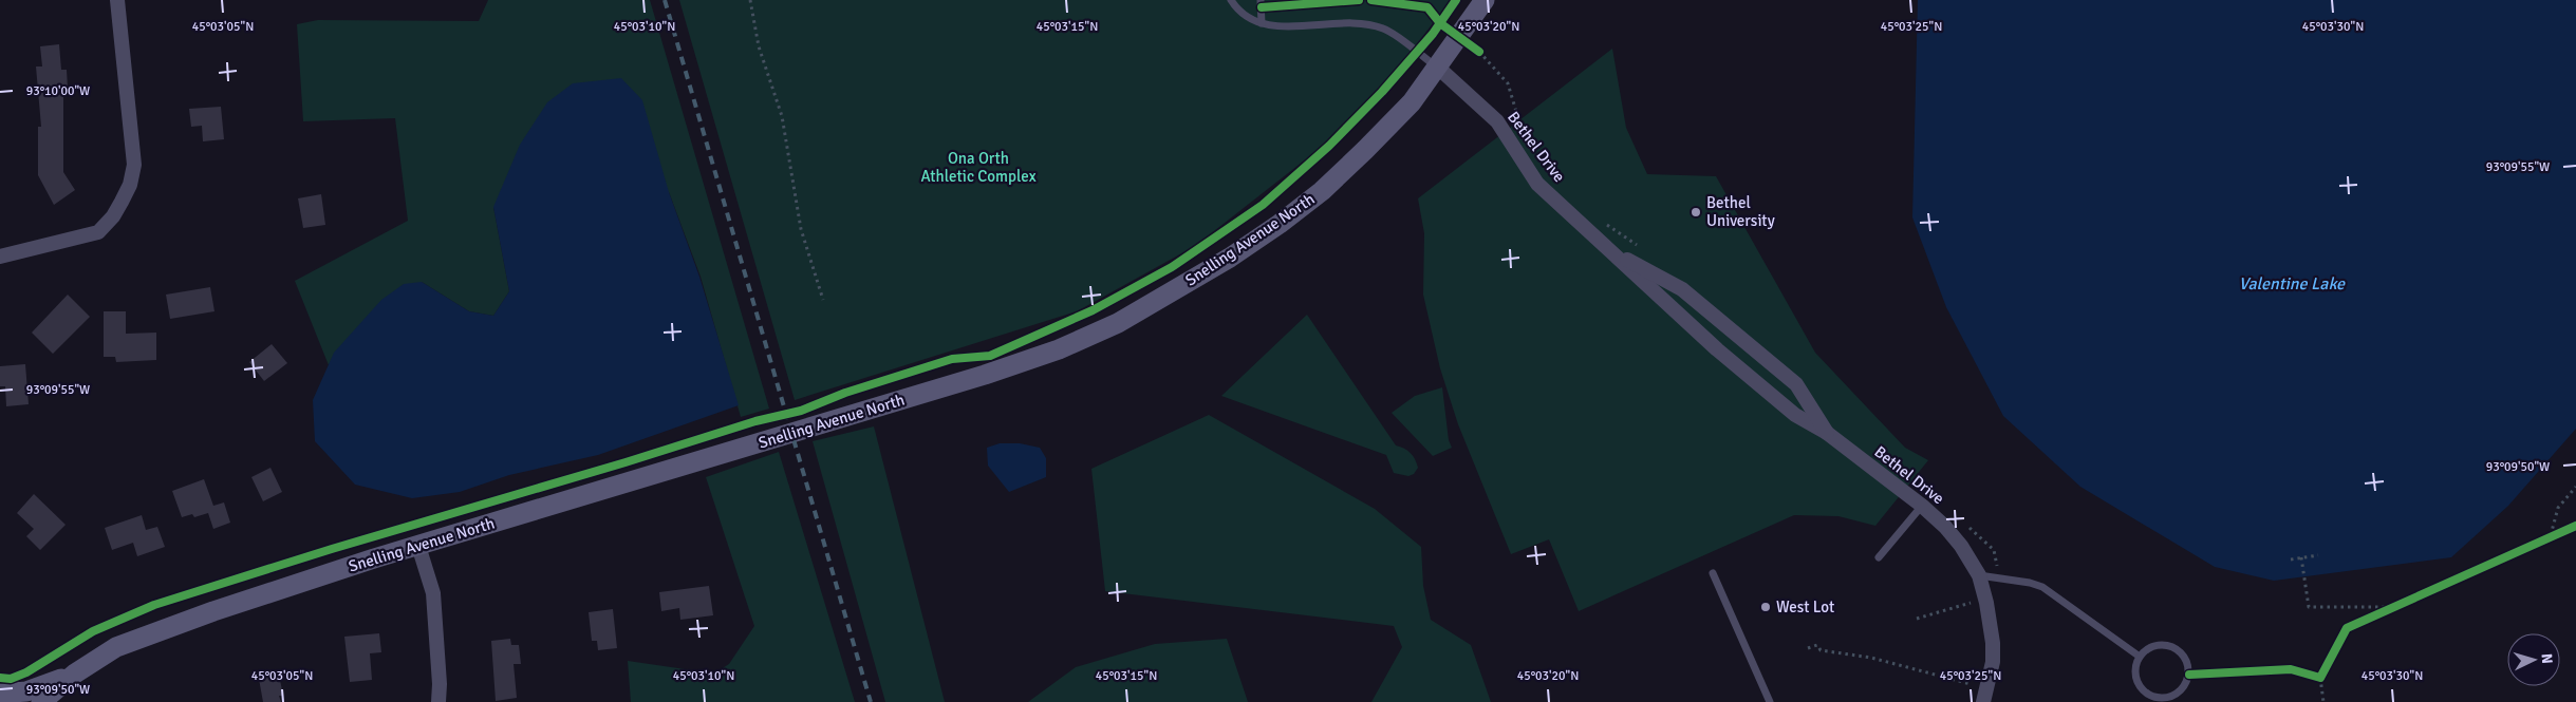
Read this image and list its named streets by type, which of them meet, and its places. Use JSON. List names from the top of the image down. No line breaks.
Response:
{"streets":{"street":["Bethel Drive","Snelling Avenue North"]},"crossings":[["Bethel Drive","Snelling Avenue North"]],"water":["Valentine Lake"],"parks":["Ona Orth Athletic Complex"],"places":["Bethel University","West Lot"],"north":"right","coordinates":["45°03'05\"N","45°03'10\"N","45°03'15\"N","45°03'20\"N","45°03'25\"N","45°03'30\"N","93°10'00\"W","93°09'55\"W","93°09'50\"W"]}
